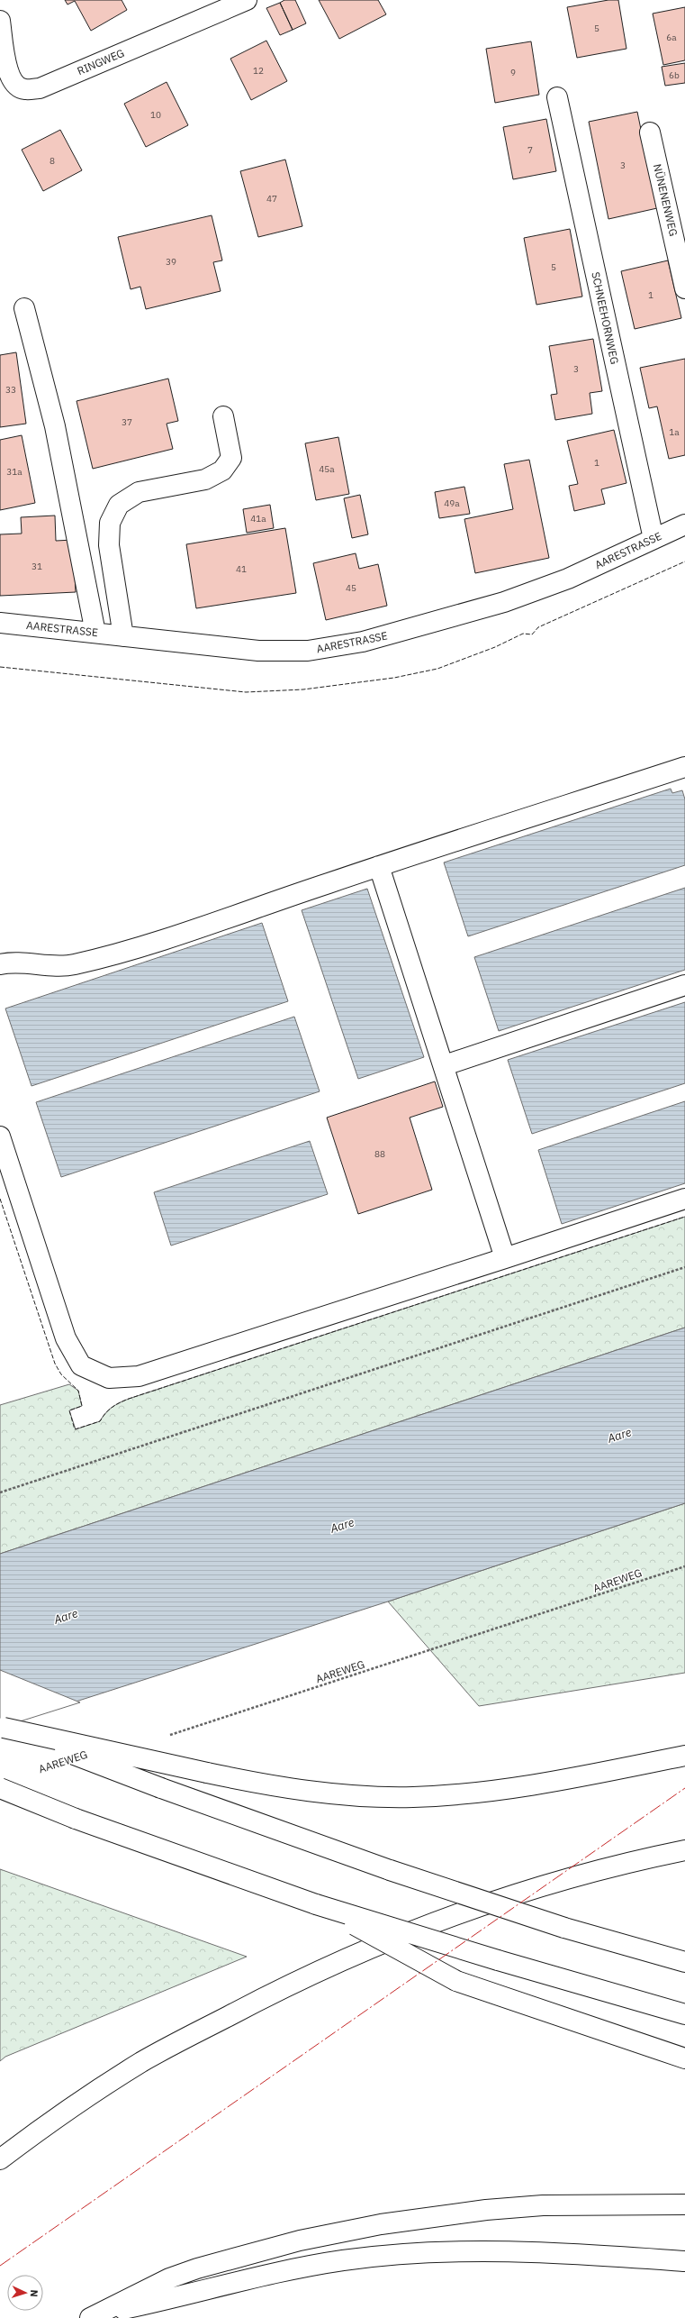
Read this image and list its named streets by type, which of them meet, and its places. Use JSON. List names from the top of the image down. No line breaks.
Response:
{"streets":{"main road":["RINGWEG","NÜNENENWEG","SCHNEEHORNWEG","AARESTRASSE"],"path":["AAREWEG"]},"crossings":[["SCHNEEHORNWEG","AARESTRASSE"]],"water":["Aare"],"house_numbers":["5","6a","12","9","6b","10","7","8","3","47","39","5","1","3","33","37","1a","1","45a","31a","49a","41a","31","41","45","88"],"north":"right"}
